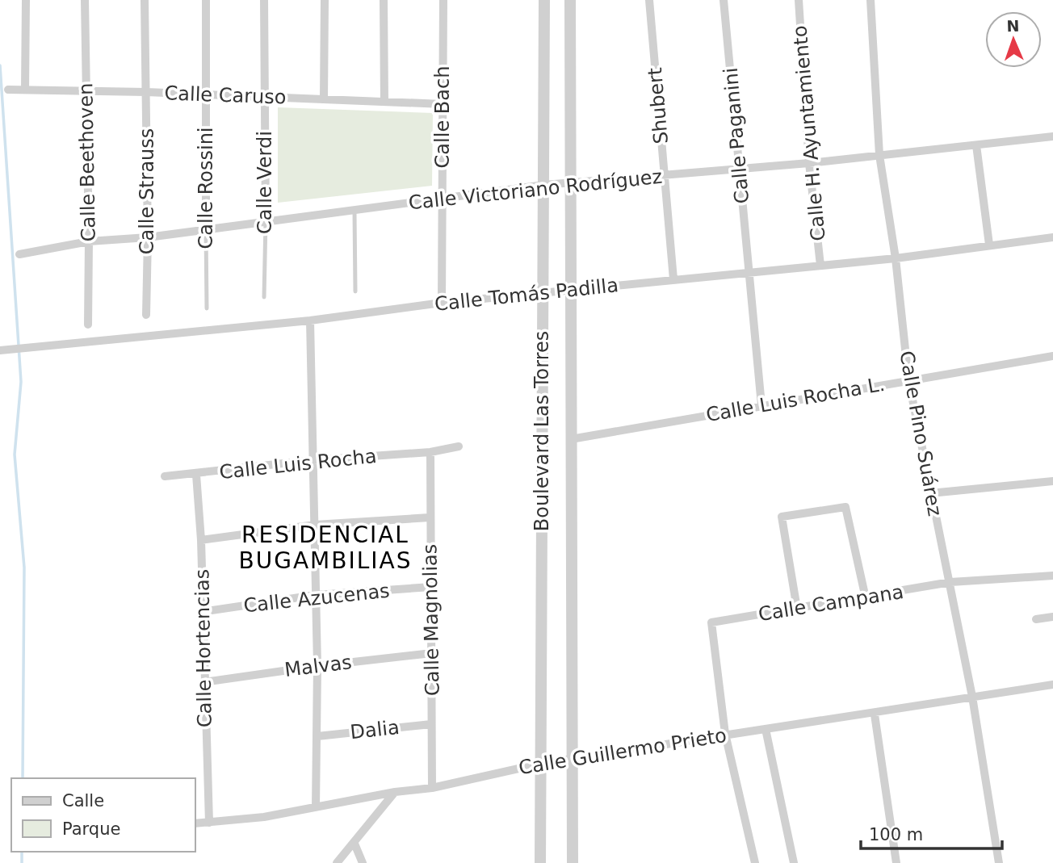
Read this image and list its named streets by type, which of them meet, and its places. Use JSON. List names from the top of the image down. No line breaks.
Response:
{"streets":{"street":["Calle Caruso","Shubert","Calle Bach","Calle H. Ayuntamiento","Calle Paganini","Calle Beethoven","Calle Verdi","Calle Rossini","Calle Victoriano Rodríguez","Calle Strauss","Calle Tomás Padilla","Calle Luis Rocha L.","Boulevard Las Torres","Calle Pino Suárez","Calle Luis Rocha","Calle Azucenas","Calle Campana","Calle Magnolias","Calle Hortencias","Malvas","Dalia","Calle Guillermo Prieto"]},"crossings":[["Calle Caruso","Calle Bach"],["Calle Caruso","Calle Beethoven"],["Calle Caruso","Calle Verdi"],["Calle Caruso","Calle Rossini"],["Calle Caruso","Calle Strauss"],["Shubert","Calle Victoriano Rodríguez"],["Shubert","Calle Tomás Padilla"],["Calle Bach","Calle Victoriano Rodríguez"],["Calle Bach","Calle Tomás Padilla"],["Calle H. Ayuntamiento","Calle Victoriano Rodríguez"],["Calle H. Ayuntamiento","Calle Tomás Padilla"],["Calle Paganini","Calle Victoriano Rodríguez"],["Calle Paganini","Calle Tomás Padilla"],["Calle Paganini","Calle Luis Rocha L."],["Calle Beethoven","Calle Victoriano Rodríguez"],["Calle Verdi","Calle Victoriano Rodríguez"],["Calle Rossini","Calle Victoriano Rodríguez"],["Calle Victoriano Rodríguez","Calle Strauss"],["Calle Victoriano Rodríguez","Boulevard Las Torres"],["Calle Victoriano Rodríguez","Calle Pino Suárez"],["Calle Tomás Padilla","Boulevard Las Torres"],["Calle Tomás Padilla","Calle Pino Suárez"],["Calle Luis Rocha L.","Boulevard Las Torres"],["Calle Luis Rocha L.","Calle Pino Suárez"],["Boulevard Las Torres","Calle Guillermo Prieto"],["Calle Pino Suárez","Calle Campana"],["Calle Pino Suárez","Calle Guillermo Prieto"],["Calle Luis Rocha","Calle Magnolias"],["Calle Luis Rocha","Calle Hortencias"],["Calle Azucenas","Calle Magnolias"],["Calle Azucenas","Calle Hortencias"],["Calle Campana","Calle Guillermo Prieto"],["Calle Magnolias","Malvas"],["Calle Magnolias","Dalia"],["Calle Magnolias","Calle Guillermo Prieto"],["Calle Hortencias","Malvas"],["Calle Hortencias","Calle Guillermo Prieto"]],"districts":["RESIDENCIAL BUGAMBILIAS"],"legend":["Calle","Parque"],"scale_bar":"100 m","north":"top"}
